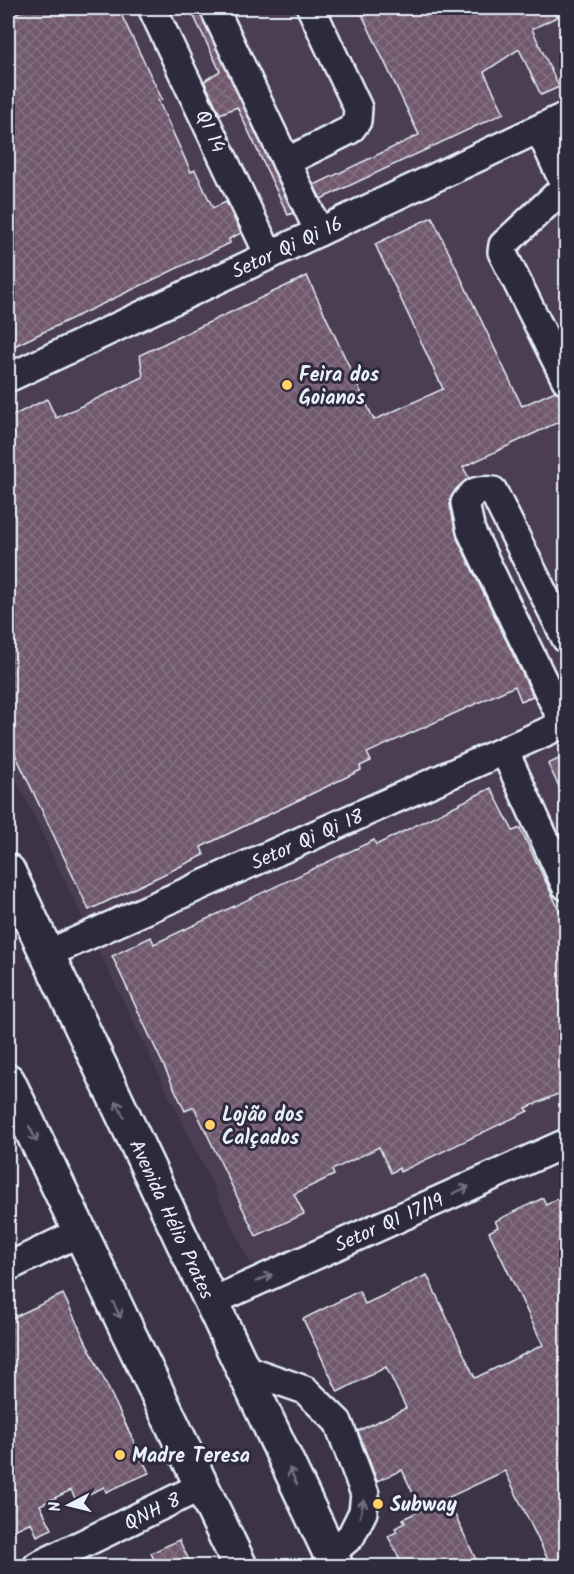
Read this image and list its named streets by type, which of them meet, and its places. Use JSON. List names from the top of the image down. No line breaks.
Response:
{"streets":{"main road":["Avenida Hélio Prates"],"street":["QI 14","Setor Qi Qi 16","Setor Qi Qi 18","Setor QI 17/19","QNH 8"]},"crossings":[["QI 14","Setor Qi Qi 16"],["Setor Qi Qi 18","Avenida Hélio Prates"],["Avenida Hélio Prates","Setor QI 17/19"]],"one_way":["Setor QI 17/19"],"places":["Feira dos Goianos","Lojão dos Calçados","Madre Teresa","Subway"],"north":"left"}
